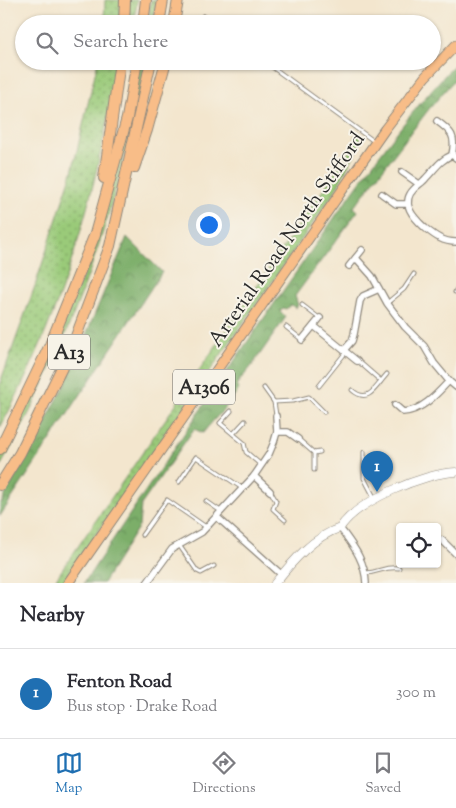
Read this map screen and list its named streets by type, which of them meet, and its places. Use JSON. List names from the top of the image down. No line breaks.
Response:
{"streets":{"highway":["A13"],"main road":["Arterial Road North Stifford","A1306"]},"page":{"search":"Search here","pins":"1","heading":"Nearby","list":[{"mark":"1","name":"Fenton Road","note":"Bus stop · Drake Road","value":"300 m"}],"nav":["Map","Directions","Saved"]}}
